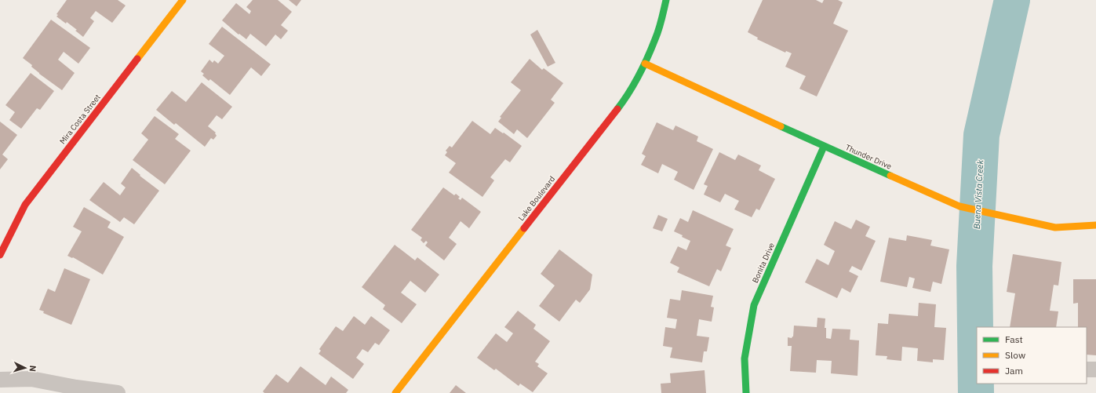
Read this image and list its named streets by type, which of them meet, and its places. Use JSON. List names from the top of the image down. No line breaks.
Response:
{"streets":{"street":["Mira Costa Street","Thunder Drive","Lake Boulevard","Bonita Drive"]},"crossings":[["Thunder Drive","Lake Boulevard"],["Thunder Drive","Bonita Drive"]],"water":["Buena Vista Creek"],"legend":["Fast","Slow","Jam"],"north":"right"}
